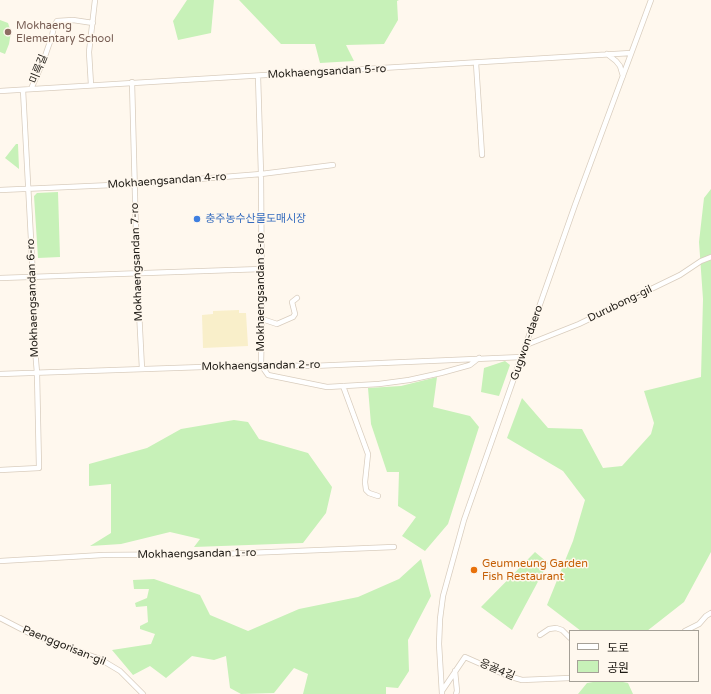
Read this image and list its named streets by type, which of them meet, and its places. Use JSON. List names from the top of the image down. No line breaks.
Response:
{"streets":{"street":["미륵길","Mokhaengsandan 5-ro","Mokhaengsandan 4-ro","Mokhaengsandan 7-ro","Mokhaengsandan 8-ro","Mokhaengsandan 6-ro","Durubong-gil","Gugwon-daero","Mokhaengsandan 2-ro","Mokhaengsandan 1-ro","Paenggorisan-gil","응골4길"]},"crossings":[["미륵길","Mokhaengsandan 5-ro"],["Mokhaengsandan 5-ro","Mokhaengsandan 7-ro"],["Mokhaengsandan 5-ro","Mokhaengsandan 8-ro"],["Mokhaengsandan 5-ro","Mokhaengsandan 6-ro"],["Mokhaengsandan 5-ro","Gugwon-daero"],["Mokhaengsandan 4-ro","Mokhaengsandan 7-ro"],["Mokhaengsandan 4-ro","Mokhaengsandan 8-ro"],["Mokhaengsandan 4-ro","Mokhaengsandan 6-ro"],["Mokhaengsandan 7-ro","Mokhaengsandan 2-ro"],["Mokhaengsandan 8-ro","Mokhaengsandan 2-ro"],["Mokhaengsandan 6-ro","Mokhaengsandan 2-ro"],["Durubong-gil","Gugwon-daero"],["Gugwon-daero","Mokhaengsandan 2-ro"],["Gugwon-daero","응골4길"]],"places":["Mokhaeng Elementary School","충주농수산물도매시장","Geumneung Garden Fish Restaurant"],"legend":["도로","공원"]}
